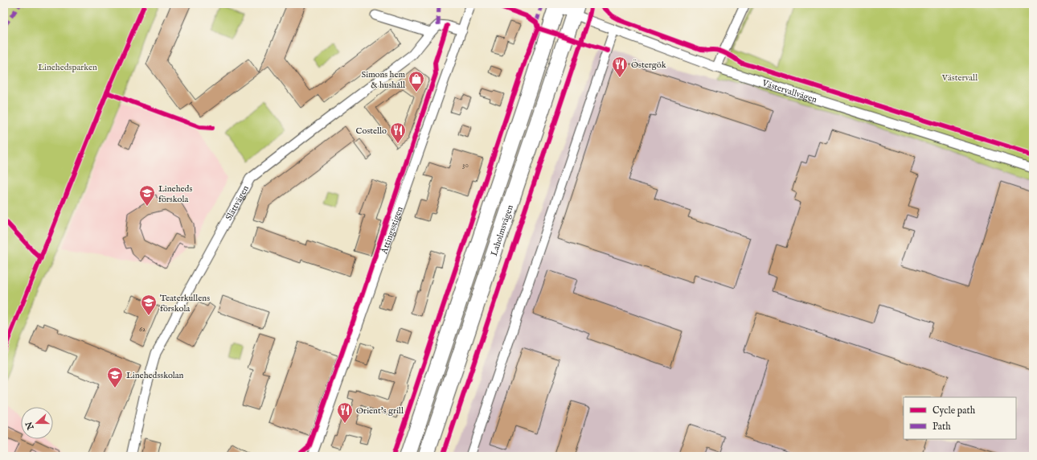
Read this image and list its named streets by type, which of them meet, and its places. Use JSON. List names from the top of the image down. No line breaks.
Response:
{"streets":{"highway":["Laholmsvägen"],"street":["Västervallvägen","Slättvägen","Åttingsstigen"]},"crossings":[["Västervallvägen","Laholmsvägen"],["Slättvägen","Åttingsstigen"]],"parks":["Linehedsparken","Västervall"],"places":{"restaurant":["Östergök","Costello","Orient's grill"],"shop":["Simons hem & hushåll"],"school or university":["Lineheds förskola","Teaterkullens förskola","Linehedsskolan"]},"house_numbers":["30","62"],"legend":["Cycle path","Path"],"north":"left"}
